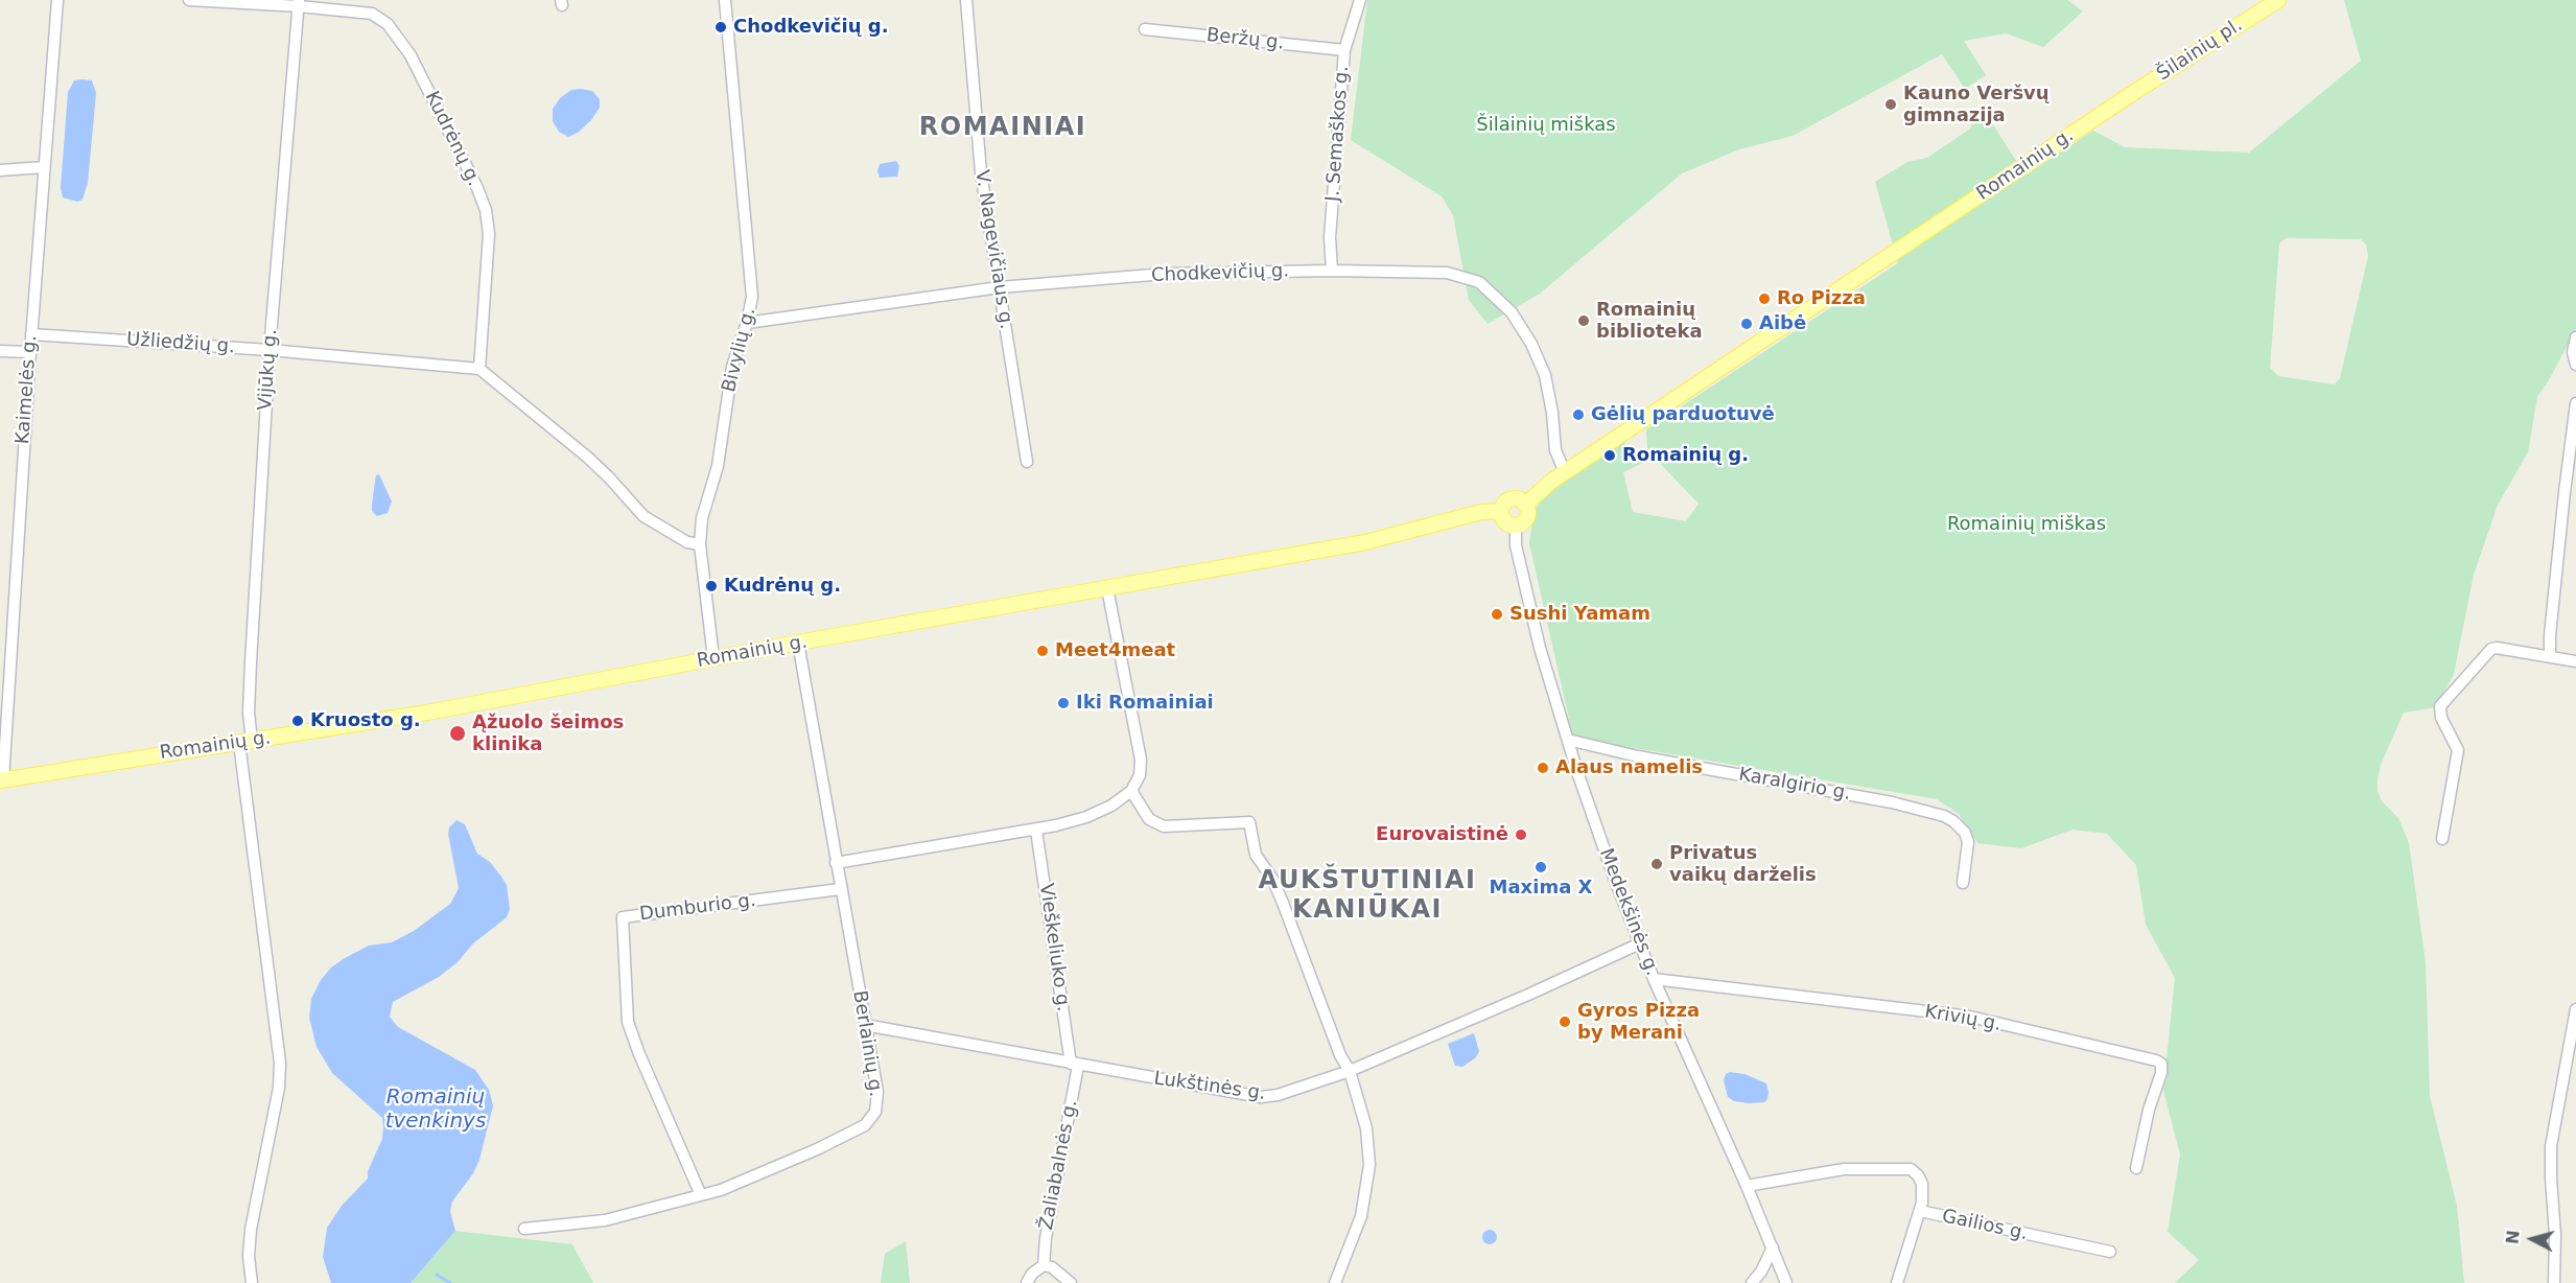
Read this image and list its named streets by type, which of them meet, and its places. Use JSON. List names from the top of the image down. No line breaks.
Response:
{"streets":{"main road":["Šilainių pl.","Romainių g."],"street":["Beržų g.","J. Semaškos g.","Kudrėnų g.","V. Nagevičiaus g.","Chodkevičių g.","Užliedžių g.","Bivylių g.","Vijūkų g.","Kaimelės g.","Karalgirio g.","Dumburio g.","Medekšinės g.","Vieškeliuko g.","Krivių g.","Berlainių g.","Lukštinės g.","Žaliabalnės g.","Gailios g."]},"crossings":[["Beržų g.","J. Semaškos g."],["Šilainių pl.","Romainių g."],["J. Semaškos g.","Chodkevičių g."],["Kudrėnų g.","Užliedžių g."],["Kudrėnų g.","Vijūkų g."],["Romainių g.","Chodkevičių g."],["Romainių g.","Bivylių g."],["Romainių g.","Vijūkų g."],["Romainių g.","Kaimelės g."],["Romainių g.","Medekšinės g."],["Romainių g.","Berlainių g."],["V. Nagevičiaus g.","Chodkevičių g."],["Chodkevičių g.","Bivylių g."],["Užliedžių g.","Vijūkų g."],["Užliedžių g.","Kaimelės g."],["Karalgirio g.","Medekšinės g."],["Dumburio g.","Berlainių g."],["Medekšinės g.","Krivių g."],["Medekšinės g.","Lukštinės g."],["Medekšinės g.","Gailios g."],["Vieškeliuko g.","Lukštinės g."],["Vieškeliuko g.","Žaliabalnės g."],["Berlainių g.","Lukštinės g."],["Lukštinės g.","Žaliabalnės g."]],"districts":["ROMAINIAI","AUKŠTUTINIAI KANIŪKAI"],"water":["Romainių tvenkinys"],"parks":["Šilainių miškas","Romainių miškas"],"places":["Chodkevičių g.","Kauno Veršvų gimnazija","Ro Pizza","Romainių biblioteka","Aibė","Gėlių parduotuvė","Romainių g.","Kudrėnų g.","Sushi Yamam","Meet4meat","Iki Romainiai","Kruosto g.","Ąžuolo šeimos klinika","Alaus namelis","Eurovaistinė","Privatus vaikų darželis","Maxima X","Gyros Pizza by Merani"],"north":"left"}
